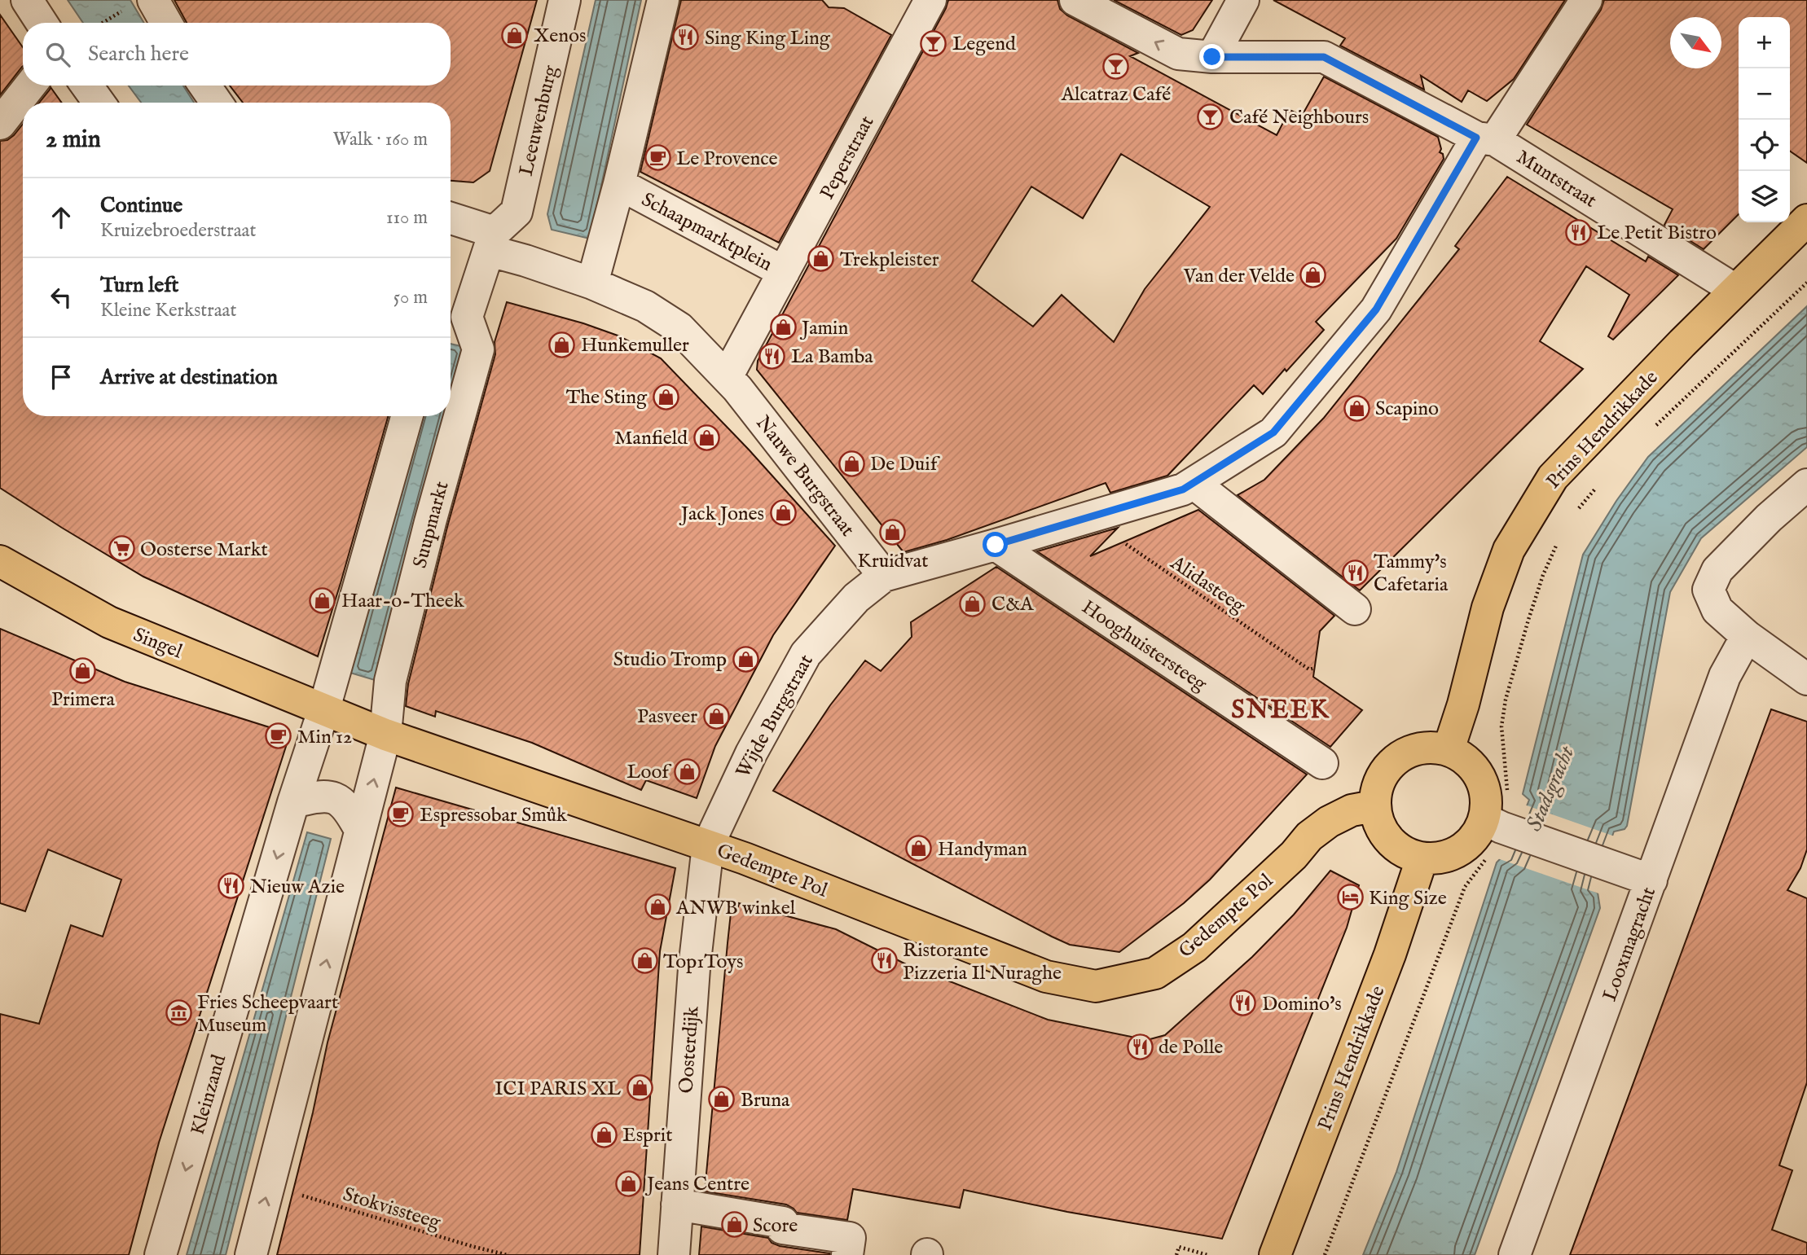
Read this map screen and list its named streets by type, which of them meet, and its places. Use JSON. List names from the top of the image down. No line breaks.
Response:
{"streets":{"main road":["Prins Hendrikkade","Singel","Gedempte Pol"],"street":["Leeuwenburg","Peperstraat","Muntstraat","Schaapmarktplein","Nauwe Burgstraat","Suupmarkt","Hooghuistersteeg","Wijde Burgstraat","Looxmagracht","Oosterdijk","Kleinzand"],"path":["Alidasteeg","Stokvissteeg"]},"crossings":[["Peperstraat","Schaapmarktplein"],["Muntstraat","Prins Hendrikkade"],["Schaapmarktplein","Nauwe Burgstraat"],["Prins Hendrikkade","Gedempte Pol"],["Nauwe Burgstraat","Wijde Burgstraat"],["Suupmarkt","Singel"],["Suupmarkt","Gedempte Pol"],["Singel","Gedempte Pol"],["Singel","Kleinzand"],["Wijde Burgstraat","Gedempte Pol"],["Wijde Burgstraat","Oosterdijk"],["Gedempte Pol","Oosterdijk"]],"districts":["SNEEK"],"water":["Stadsgracht"],"places":{"shop":["Xenos","Trekpleister","Van der Velde","Jamin","Hunkemuller","The Sting","Scapino","Manfield","De Duif","Jack Jones","Kruidvat","Haar-o-Theek","C&A","Studio Tromp","Primera","Pasveer","Loof","Handyman","ANWB winkel","Top1Toys","ICI PARIS XL","Bruna","Esprit","Jeans Centre","Score"],"restaurant":["Sing King Ling","Le Petit Bistro","La Bamba","Tammy's Cafetaria","Nieuw Azie","Ristorante Pizzeria Il Nuraghe","Domino's","de Polle"],"bar":["Legend","Alcatraz Café","Café Neighbours"],"cafe":["Le Provence","Min 12","Espressobar Smûk"],"supermarket":["Oosterse Markt"],"hotel":["King Size"],"museum":["Fries Scheepvaart Museum"]},"north":"bottom right","page":{"map_buttons":["+","−"],"search":"Search here","heading":["2 min","Walk · 160 m"],"list":[["Continue","Kruizebroederstraat","110 m"],["Turn left","Kleine Kerkstraat","50 m"],"Arrive at destination"]}}
